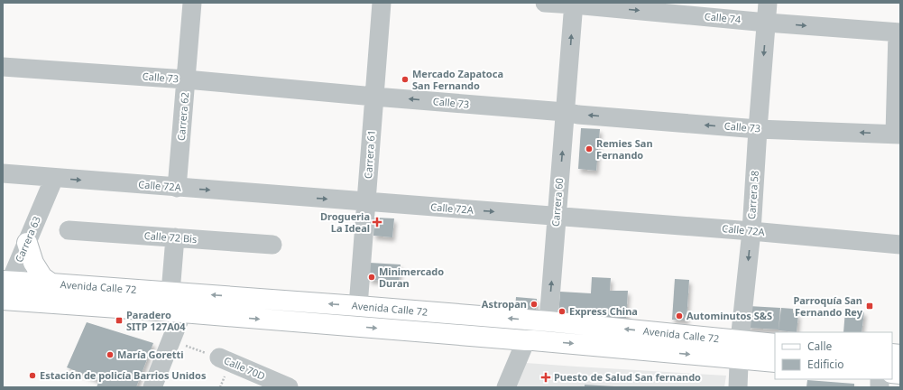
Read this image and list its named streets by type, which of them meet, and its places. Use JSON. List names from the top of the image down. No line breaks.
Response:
{"streets":{"main road":["Avenida Calle 72"],"street":["Calle 74","Calle 73","Carrera 62","Carrera 61","Calle 72A","Carrera 58","Carrera 60","Calle 72 Bis","Carrera 63","Calle 70D"]},"crossings":[["Calle 74","Carrera 58"],["Calle 74","Carrera 60"],["Calle 73","Carrera 62"],["Calle 73","Carrera 61"],["Calle 73","Carrera 58"],["Calle 73","Carrera 60"],["Carrera 62","Calle 72A"],["Carrera 61","Calle 72A"],["Carrera 61","Avenida Calle 72"],["Calle 72A","Carrera 58"],["Calle 72A","Carrera 60"],["Calle 72A","Carrera 63"],["Carrera 58","Avenida Calle 72"],["Carrera 60","Avenida Calle 72"],["Carrera 63","Avenida Calle 72"]],"one_way":["Calle 74","Calle 73","Calle 72A","Carrera 60"],"places":{"other":["Mercado Zapatoca San Fernando","Remies San Fernando","Minimercado Duran","Astropan","Express China","Autominutos S&S","María Goretti","Estación de policía Barrios Unidos"],"health":["Drogueria La Ideal","Puesto de Salud San fernando"],"transit":["Parroquía San Fernando Rey","Paradero SITP 127A04"]},"legend":["Calle","Edificio"]}
